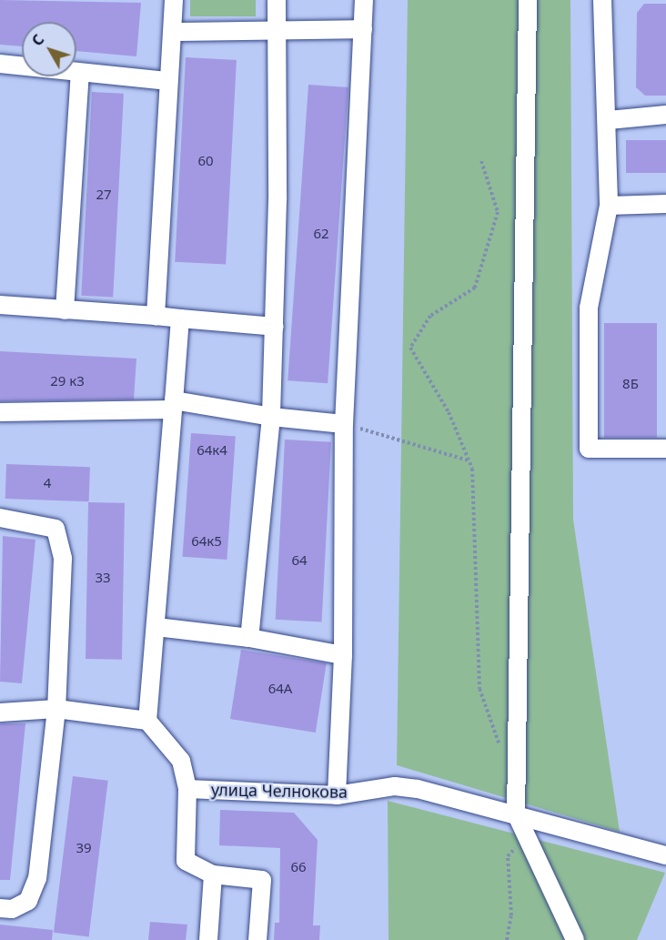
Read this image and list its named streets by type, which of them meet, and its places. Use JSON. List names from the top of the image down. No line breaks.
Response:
{"streets":{"street":["улица Челнокова"]},"house_numbers":["60","27","62","29 к3","8Б","64к4","4","64к5","64","33","64А","39","66"],"north":"top left"}
